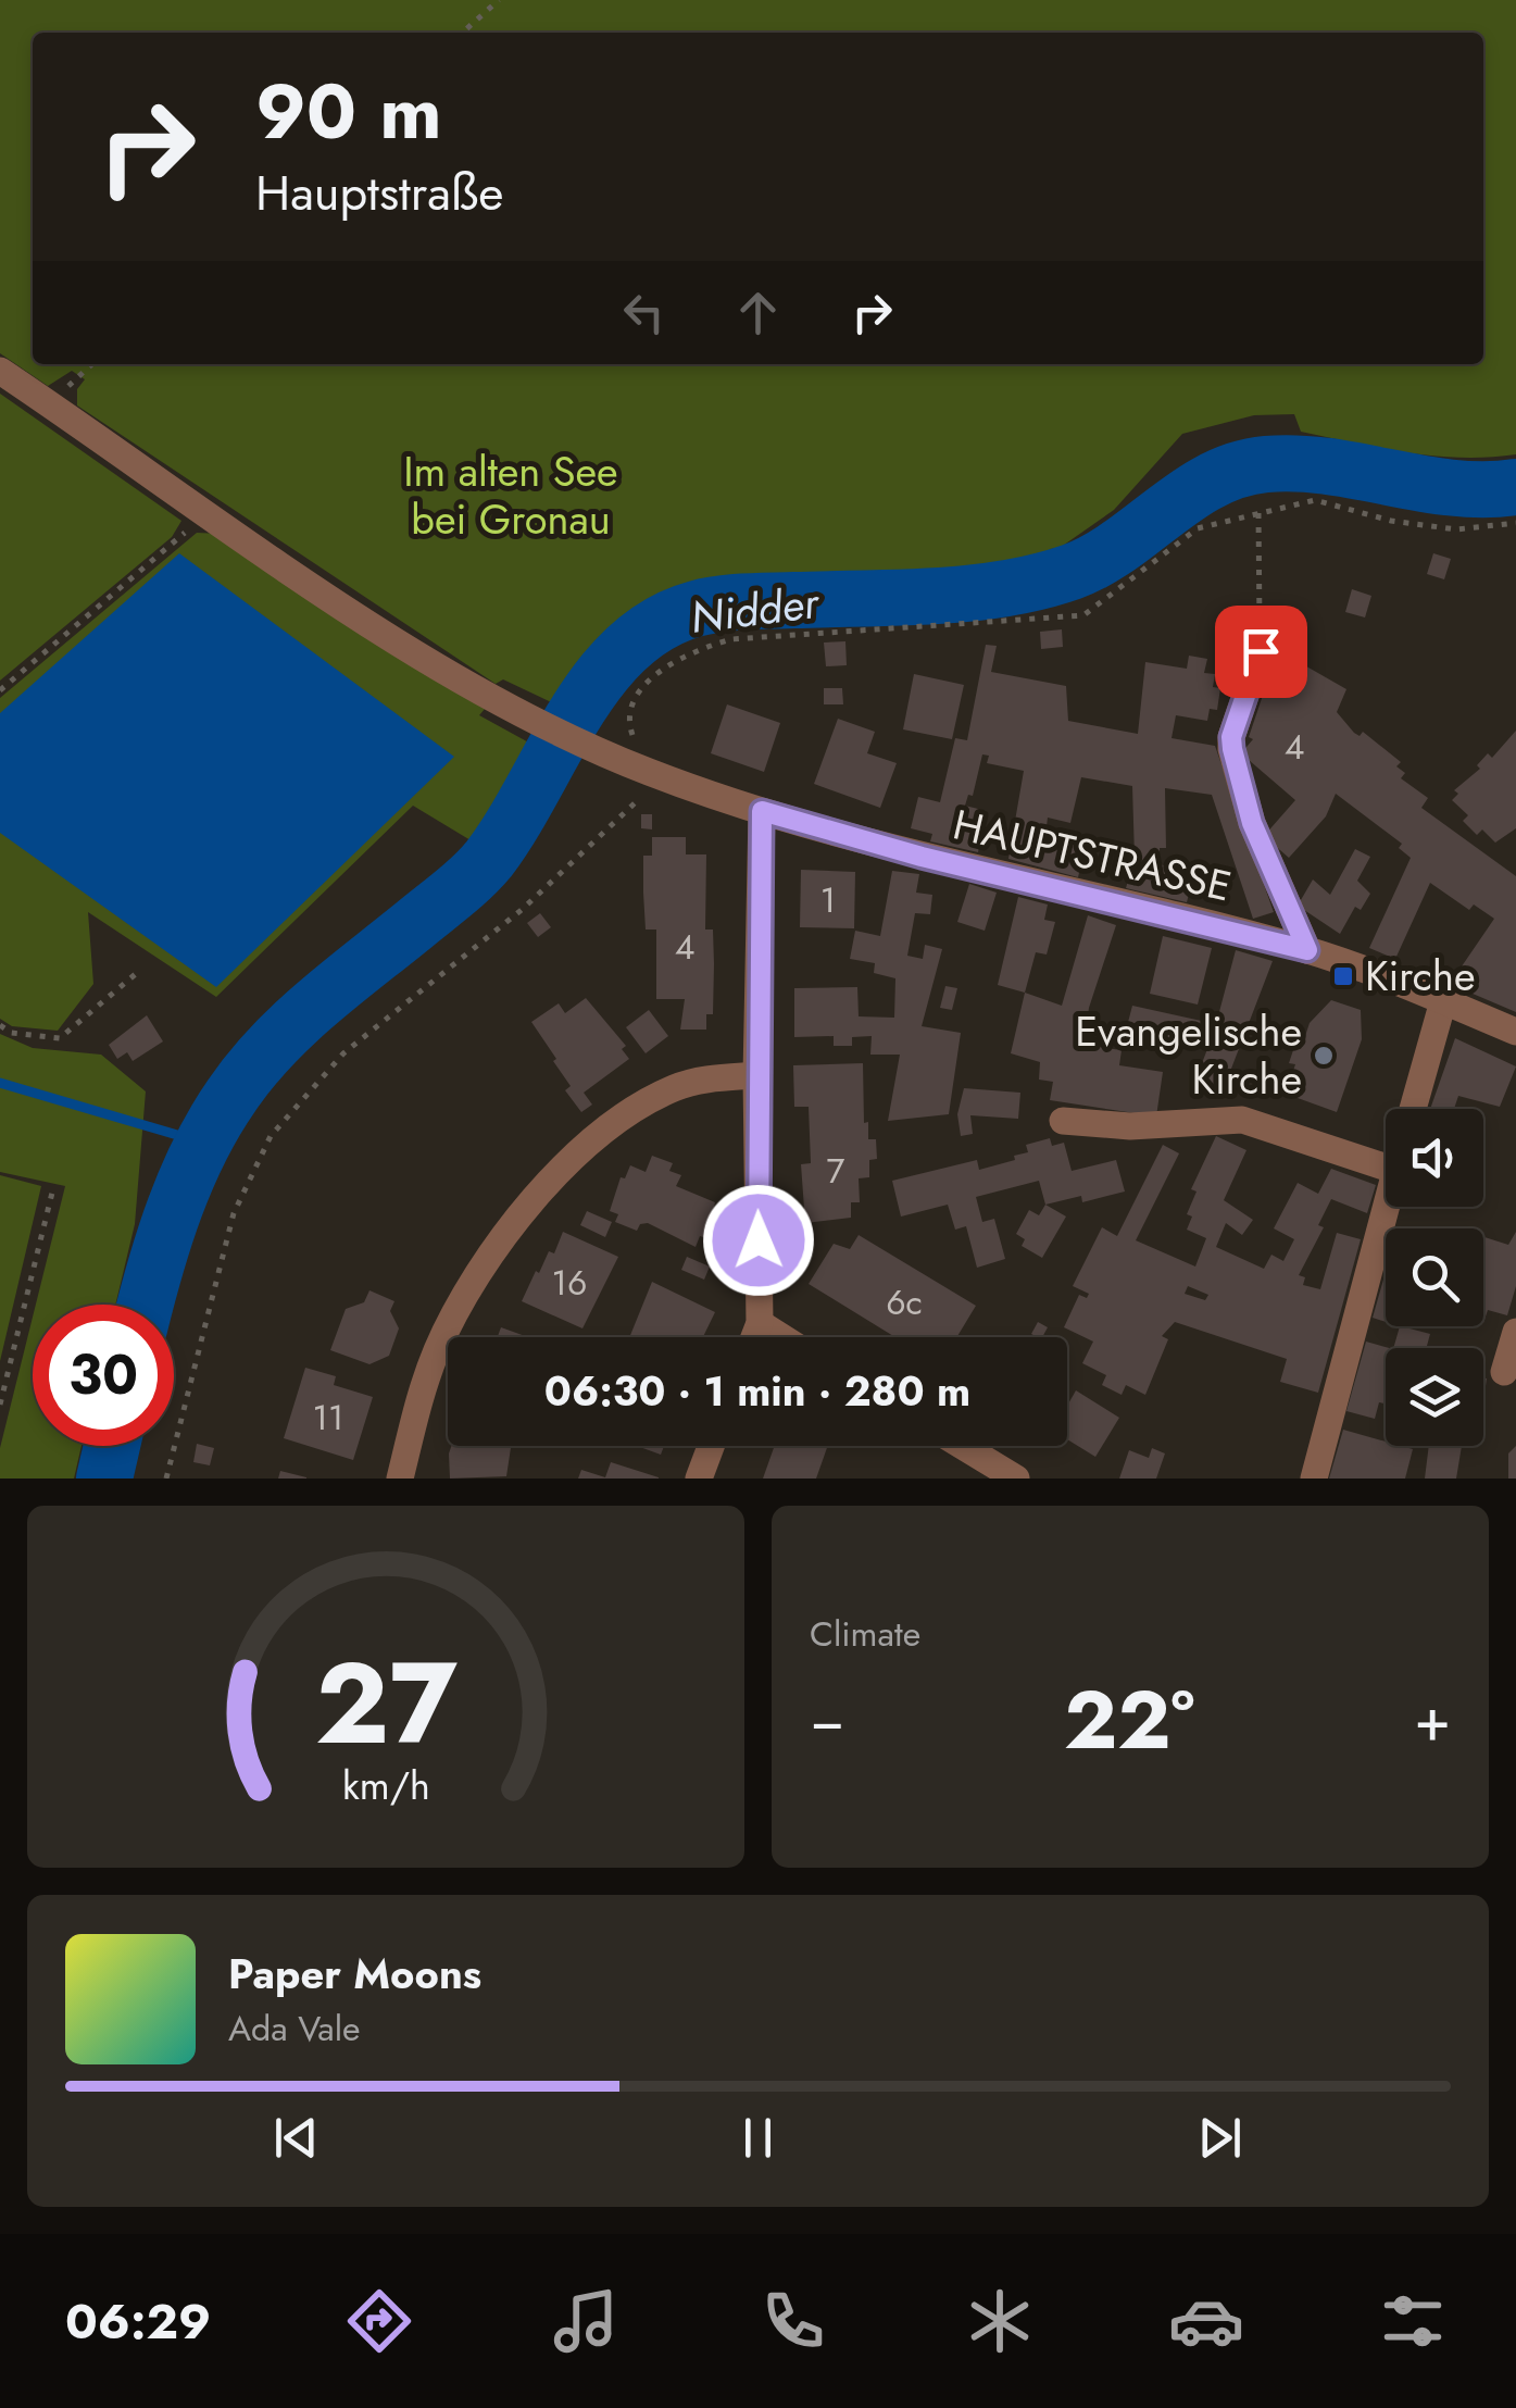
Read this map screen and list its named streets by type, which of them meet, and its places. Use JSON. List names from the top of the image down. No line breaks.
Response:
{"streets":{"street":["HAUPTSTRASSE"]},"water":["Nidder"],"parks":["Im alten See bei Gronau"],"places":{"transit":["Kirche"],"other":["Evangelische Kirche"]},"house_numbers":["4","1","4","7","16","6c","11"],"page":{"turn":["90 m","Hauptstraße"],"limit":"30","trip":"06:30 · 1 min · 280 m","tile":"Climate","heat":["−","22°","+"],"song":["Paper Moons","Ada Vale"],"tabs":"06:29","gauge":["27","km/h"]}}
